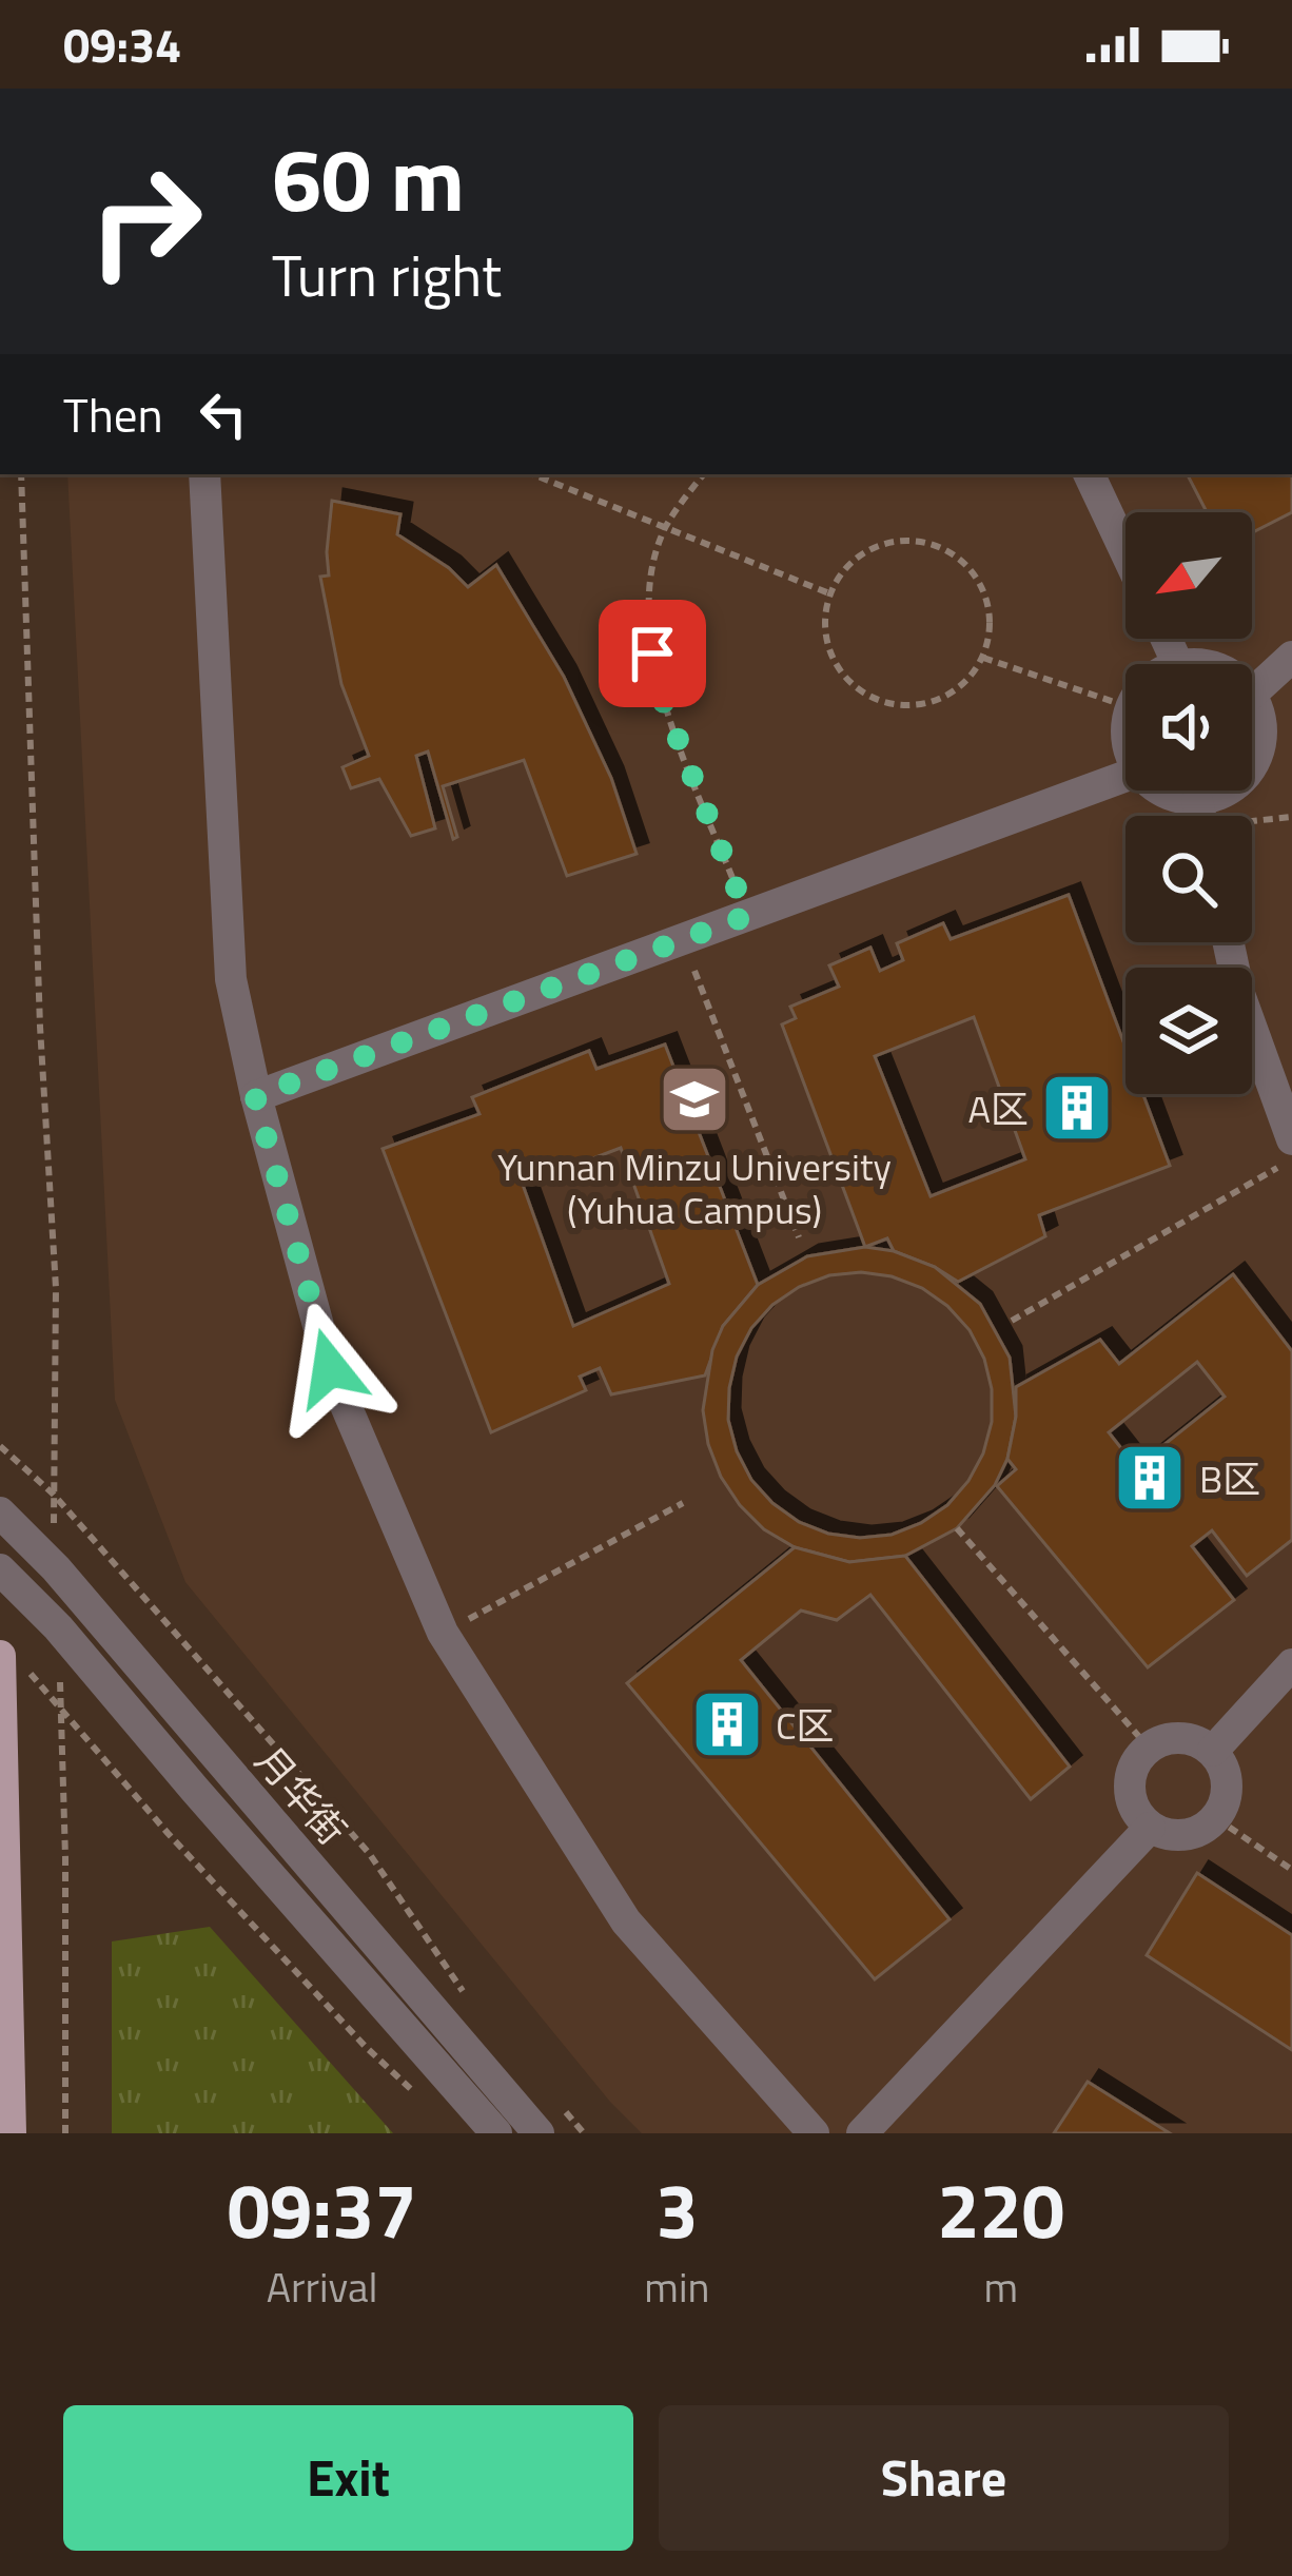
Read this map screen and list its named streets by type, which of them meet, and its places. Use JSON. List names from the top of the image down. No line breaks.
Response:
{"streets":{"street":["月华街"]},"places":{"school or university":["Yunnan Minzu University (Yuhua Campus)"],"building":["A区","B区","C区"]},"north":"bottom left","page":{"status":"09:34","turn":["60 m","Turn right"],"then":"Then","eta":["09:37","Arrival","3","min","220","m"],"buttons":["Exit","Share"]}}
